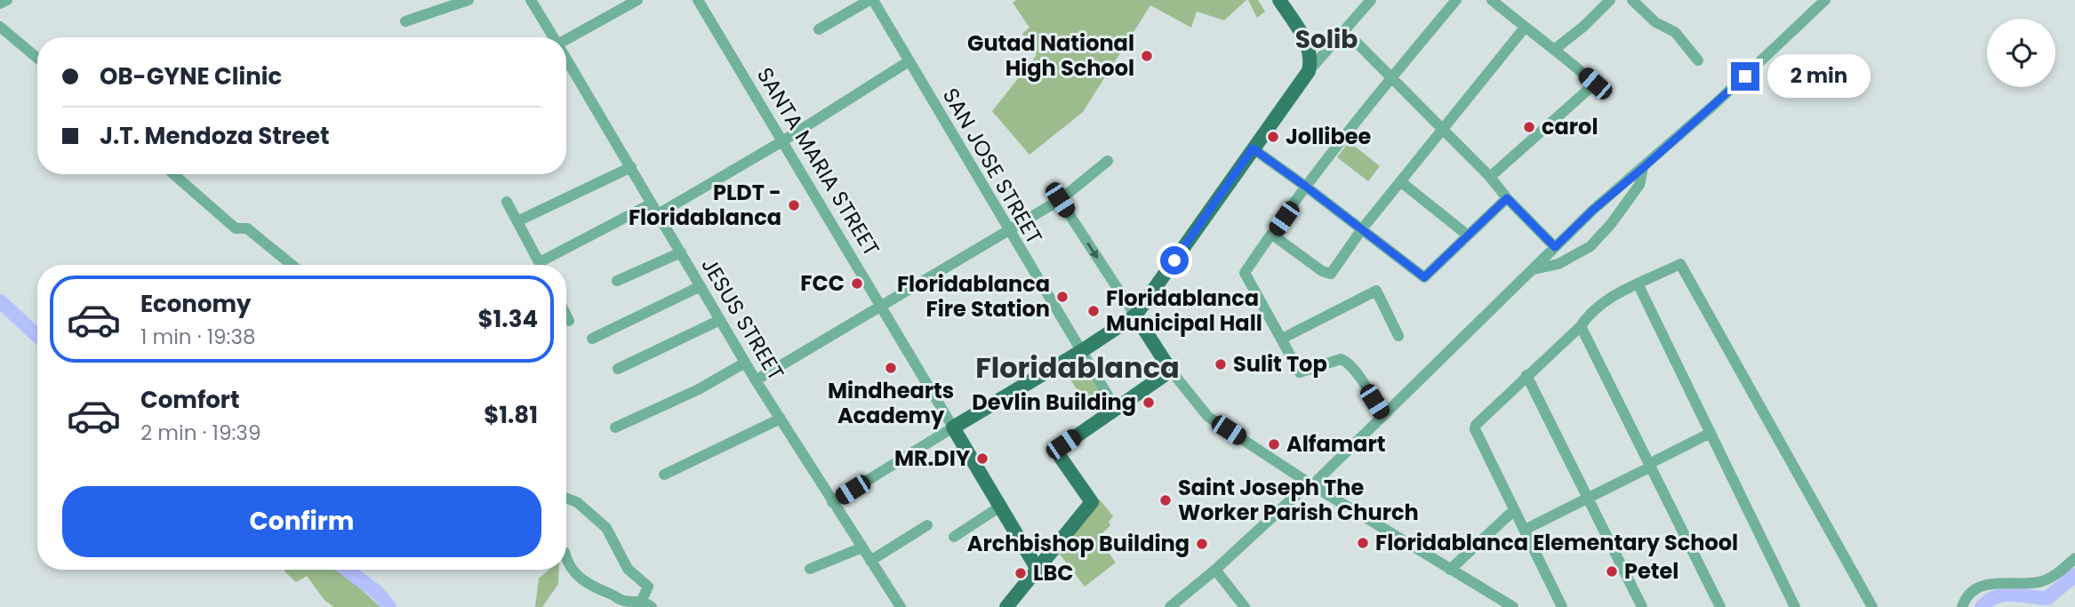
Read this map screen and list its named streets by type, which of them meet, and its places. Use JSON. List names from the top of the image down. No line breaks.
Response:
{"streets":{"main road":["SANTA MARIA STREET"],"street":["SAN JOSE STREET","JESUS STREET"]},"districts":["Solib","Floridablanca"],"places":["Gutad National High School","carol","Jollibee","PLDT - Floridablanca","FCC","Floridablanca Fire Station","Floridablanca Municipal Hall","Sulit Top","Mindhearts Academy","Devlin Building","Alfamart","MR.DIY","Saint Joseph The Worker Parish Church","Floridablanca Elementary School","Archbishop Building","Petel","LBC"],"page":{"banner":["OB-GYNE Clinic","J.T. Mendoza Street"],"bubble":"2 min","list":[{"name":"Economy","note":"1 min · 19:38","value":"$1.34"},{"name":"Comfort","note":"2 min · 19:39","value":"$1.81"}],"buttons":"Confirm"}}
